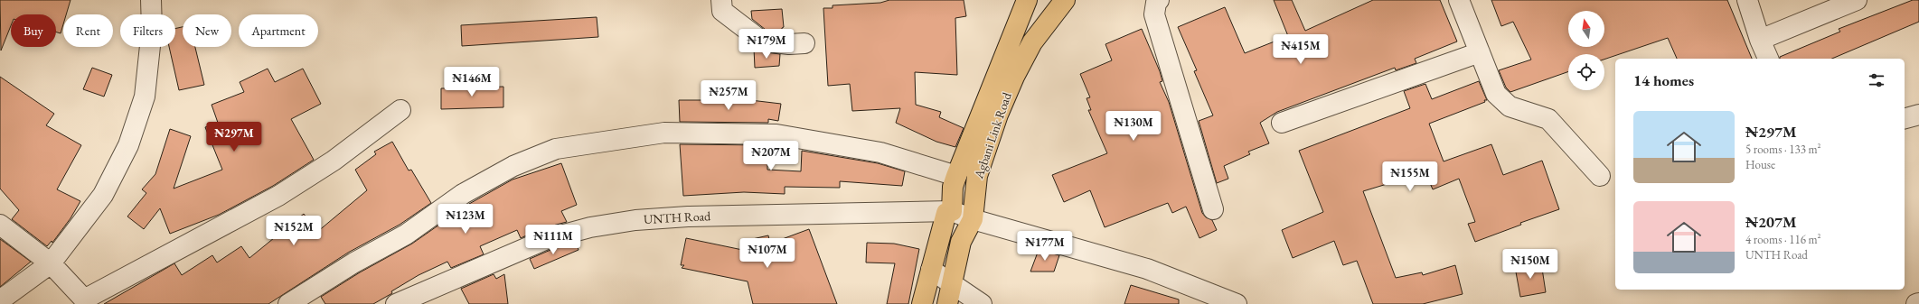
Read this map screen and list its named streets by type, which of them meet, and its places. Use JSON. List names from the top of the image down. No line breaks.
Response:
{"streets":{"main road":["Agbani Link Road"],"street":["UNTH Road"]},"crossings":[["Agbani Link Road","UNTH Road"]],"north":"top","page":{"chip":["Buy","Rent","Filters","New","Apartment"],"price":["₦179M","₦415M","₦146M","₦257M","₦130M","₦297M","₦207M","₦155M","₦123M","₦152M","₦111M","₦177M","₦107M","₦150M"],"heading":"14 homes","list":[{"name":"₦297M","note":"5 rooms · 133 m² · House"},{"name":"₦207M","note":"4 rooms · 116 m² · UNTH Road"}]}}
